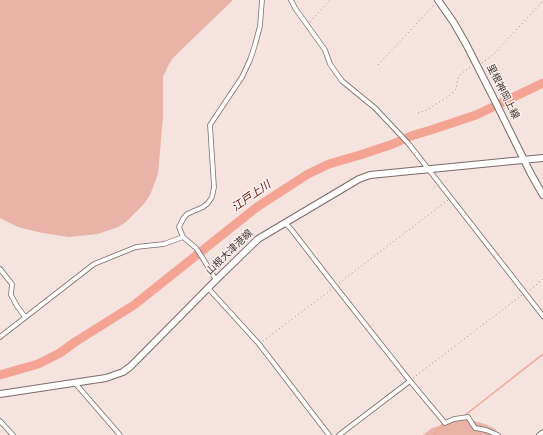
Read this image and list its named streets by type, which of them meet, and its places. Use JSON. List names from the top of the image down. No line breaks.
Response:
{"streets":{"main road":["里根神岡上線","山根大津港線"]},"crossings":[["里根神岡上線","山根大津港線"]],"water":["江戸上川"]}
